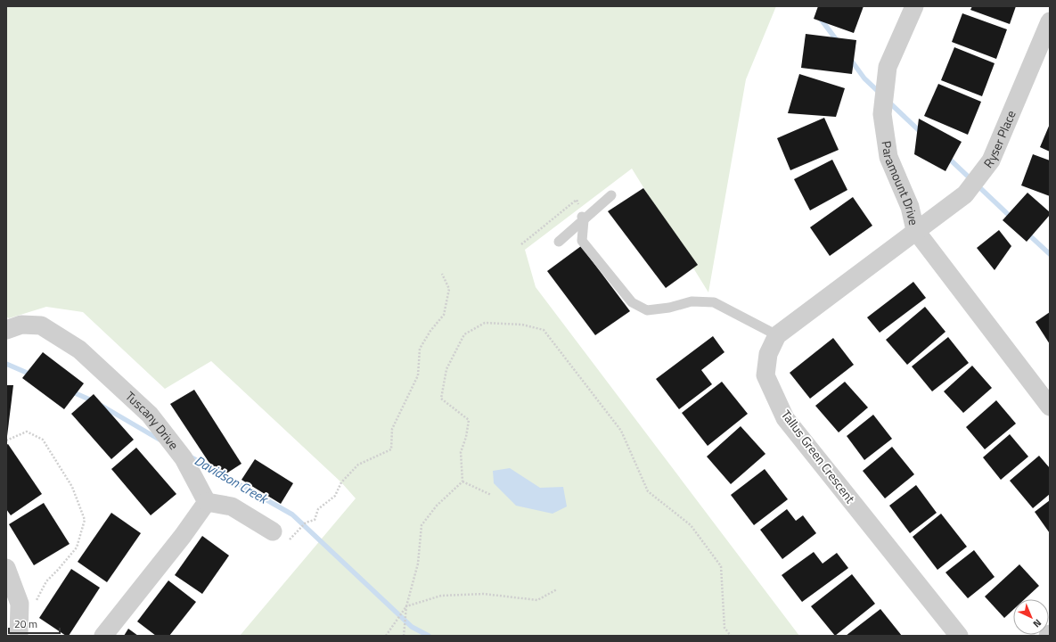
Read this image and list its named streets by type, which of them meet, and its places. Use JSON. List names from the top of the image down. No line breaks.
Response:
{"streets":{"street":["Ryser Place","Paramount Drive","Tuscany Drive","Tallus Green Crescent"]},"crossings":[["Ryser Place","Paramount Drive"],["Ryser Place","Tallus Green Crescent"],["Paramount Drive","Tallus Green Crescent"]],"water":["Davidson Creek"],"scale_bar":"20 m","north":"bottom right"}
